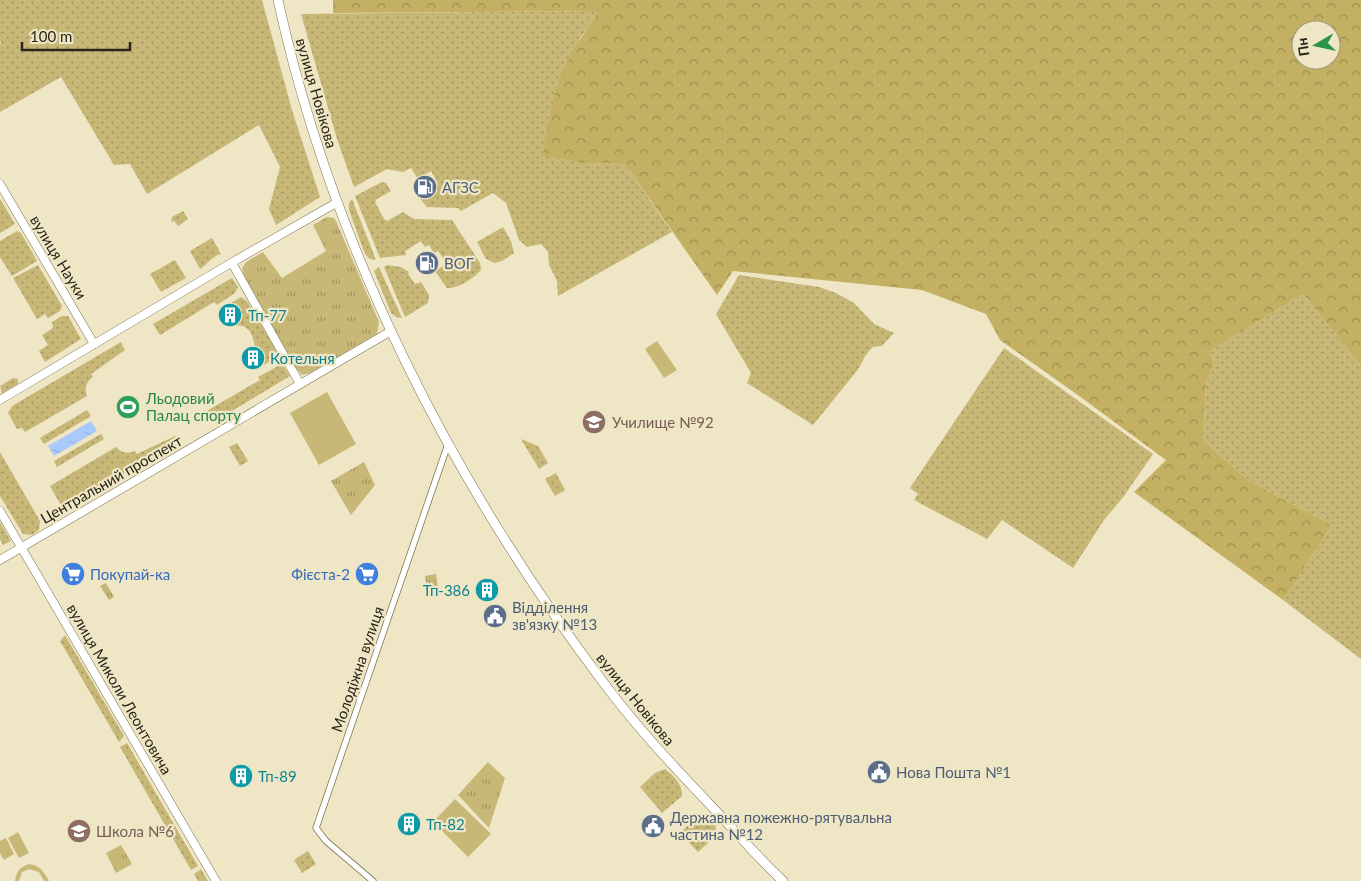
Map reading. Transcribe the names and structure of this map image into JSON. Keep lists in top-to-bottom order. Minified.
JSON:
{"streets":{"main road":["вулиця Новікова"],"street":["вулиця Науки","Центральний проспект","Молодіжна вулиця","вулиця Миколи Леонтовича"]},"crossings":[["вулиця Новікова","Центральний проспект"],["вулиця Новікова","Молодіжна вулиця"],["Центральний проспект","вулиця Миколи Леонтовича"]],"places":{"fuel station":["АГЗС","ВОГ"],"building":["Тп-77","Котельня","Тп-386","Тп-89","Тп-82"],"sports":["Льодовий Палац спорту"],"school or university":["Училище №92","Школа №6"],"supermarket":["Покупай-ка","Фiєста-2"],"public building":["Відділення зв'язку №13","Нова Пошта №1","Державна пожежно-рятувальна частина №12"]},"scale_bar":"100 m","north":"left"}
